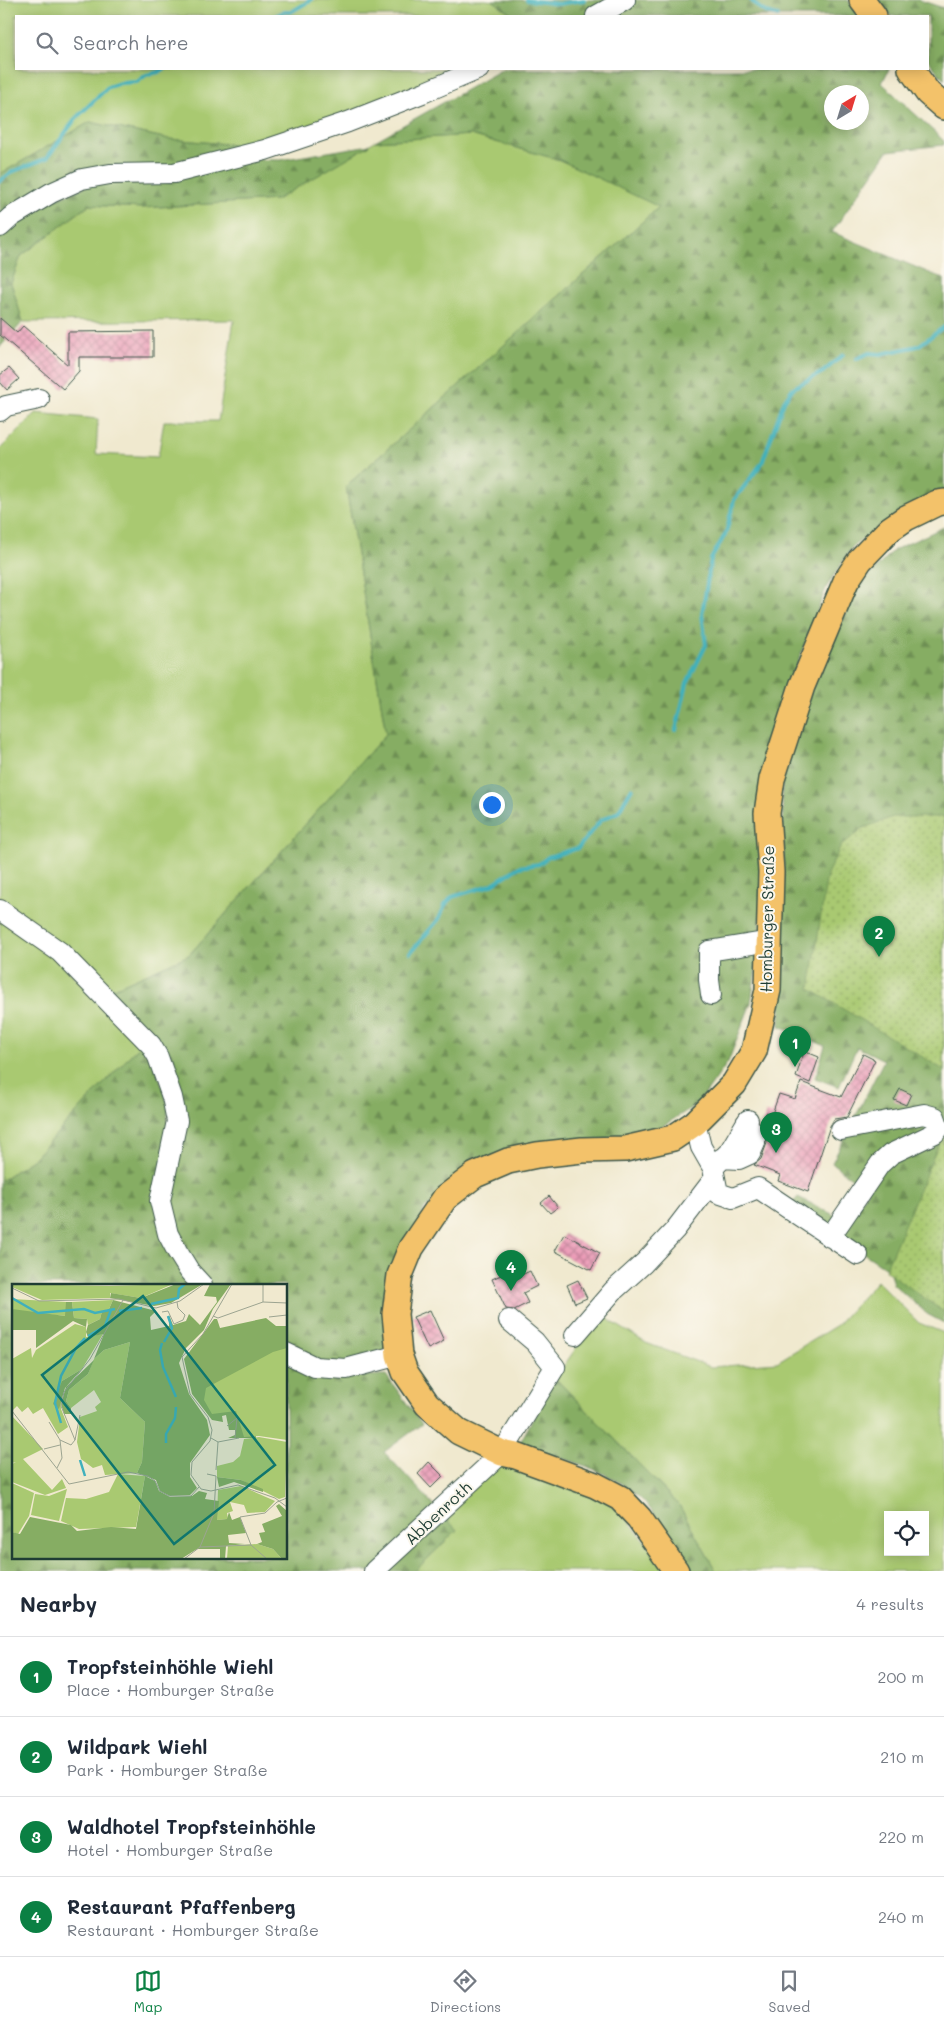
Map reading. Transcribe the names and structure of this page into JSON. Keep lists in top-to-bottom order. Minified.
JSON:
{"streets":{"main road":["Homburger Straße"],"street":["Abbenroth"]},"crossings":[["Homburger Straße","Abbenroth"]],"north":"top right","page":{"search":"Search here","pins":["2","1","3","4"],"heading":["Nearby","4 results"],"list":[{"mark":"1","name":"Tropfsteinhöhle Wiehl","note":"Place · Homburger Straße","value":"200 m"},{"mark":"2","name":"Wildpark Wiehl","note":"Park · Homburger Straße","value":"210 m"},{"mark":"3","name":"Waldhotel Tropfsteinhöhle","note":"Hotel · Homburger Straße","value":"220 m"},{"mark":"4","name":"Restaurant Pfaffenberg","note":"Restaurant · Homburger Straße","value":"240 m"}],"nav":["Map","Directions","Saved"]}}
